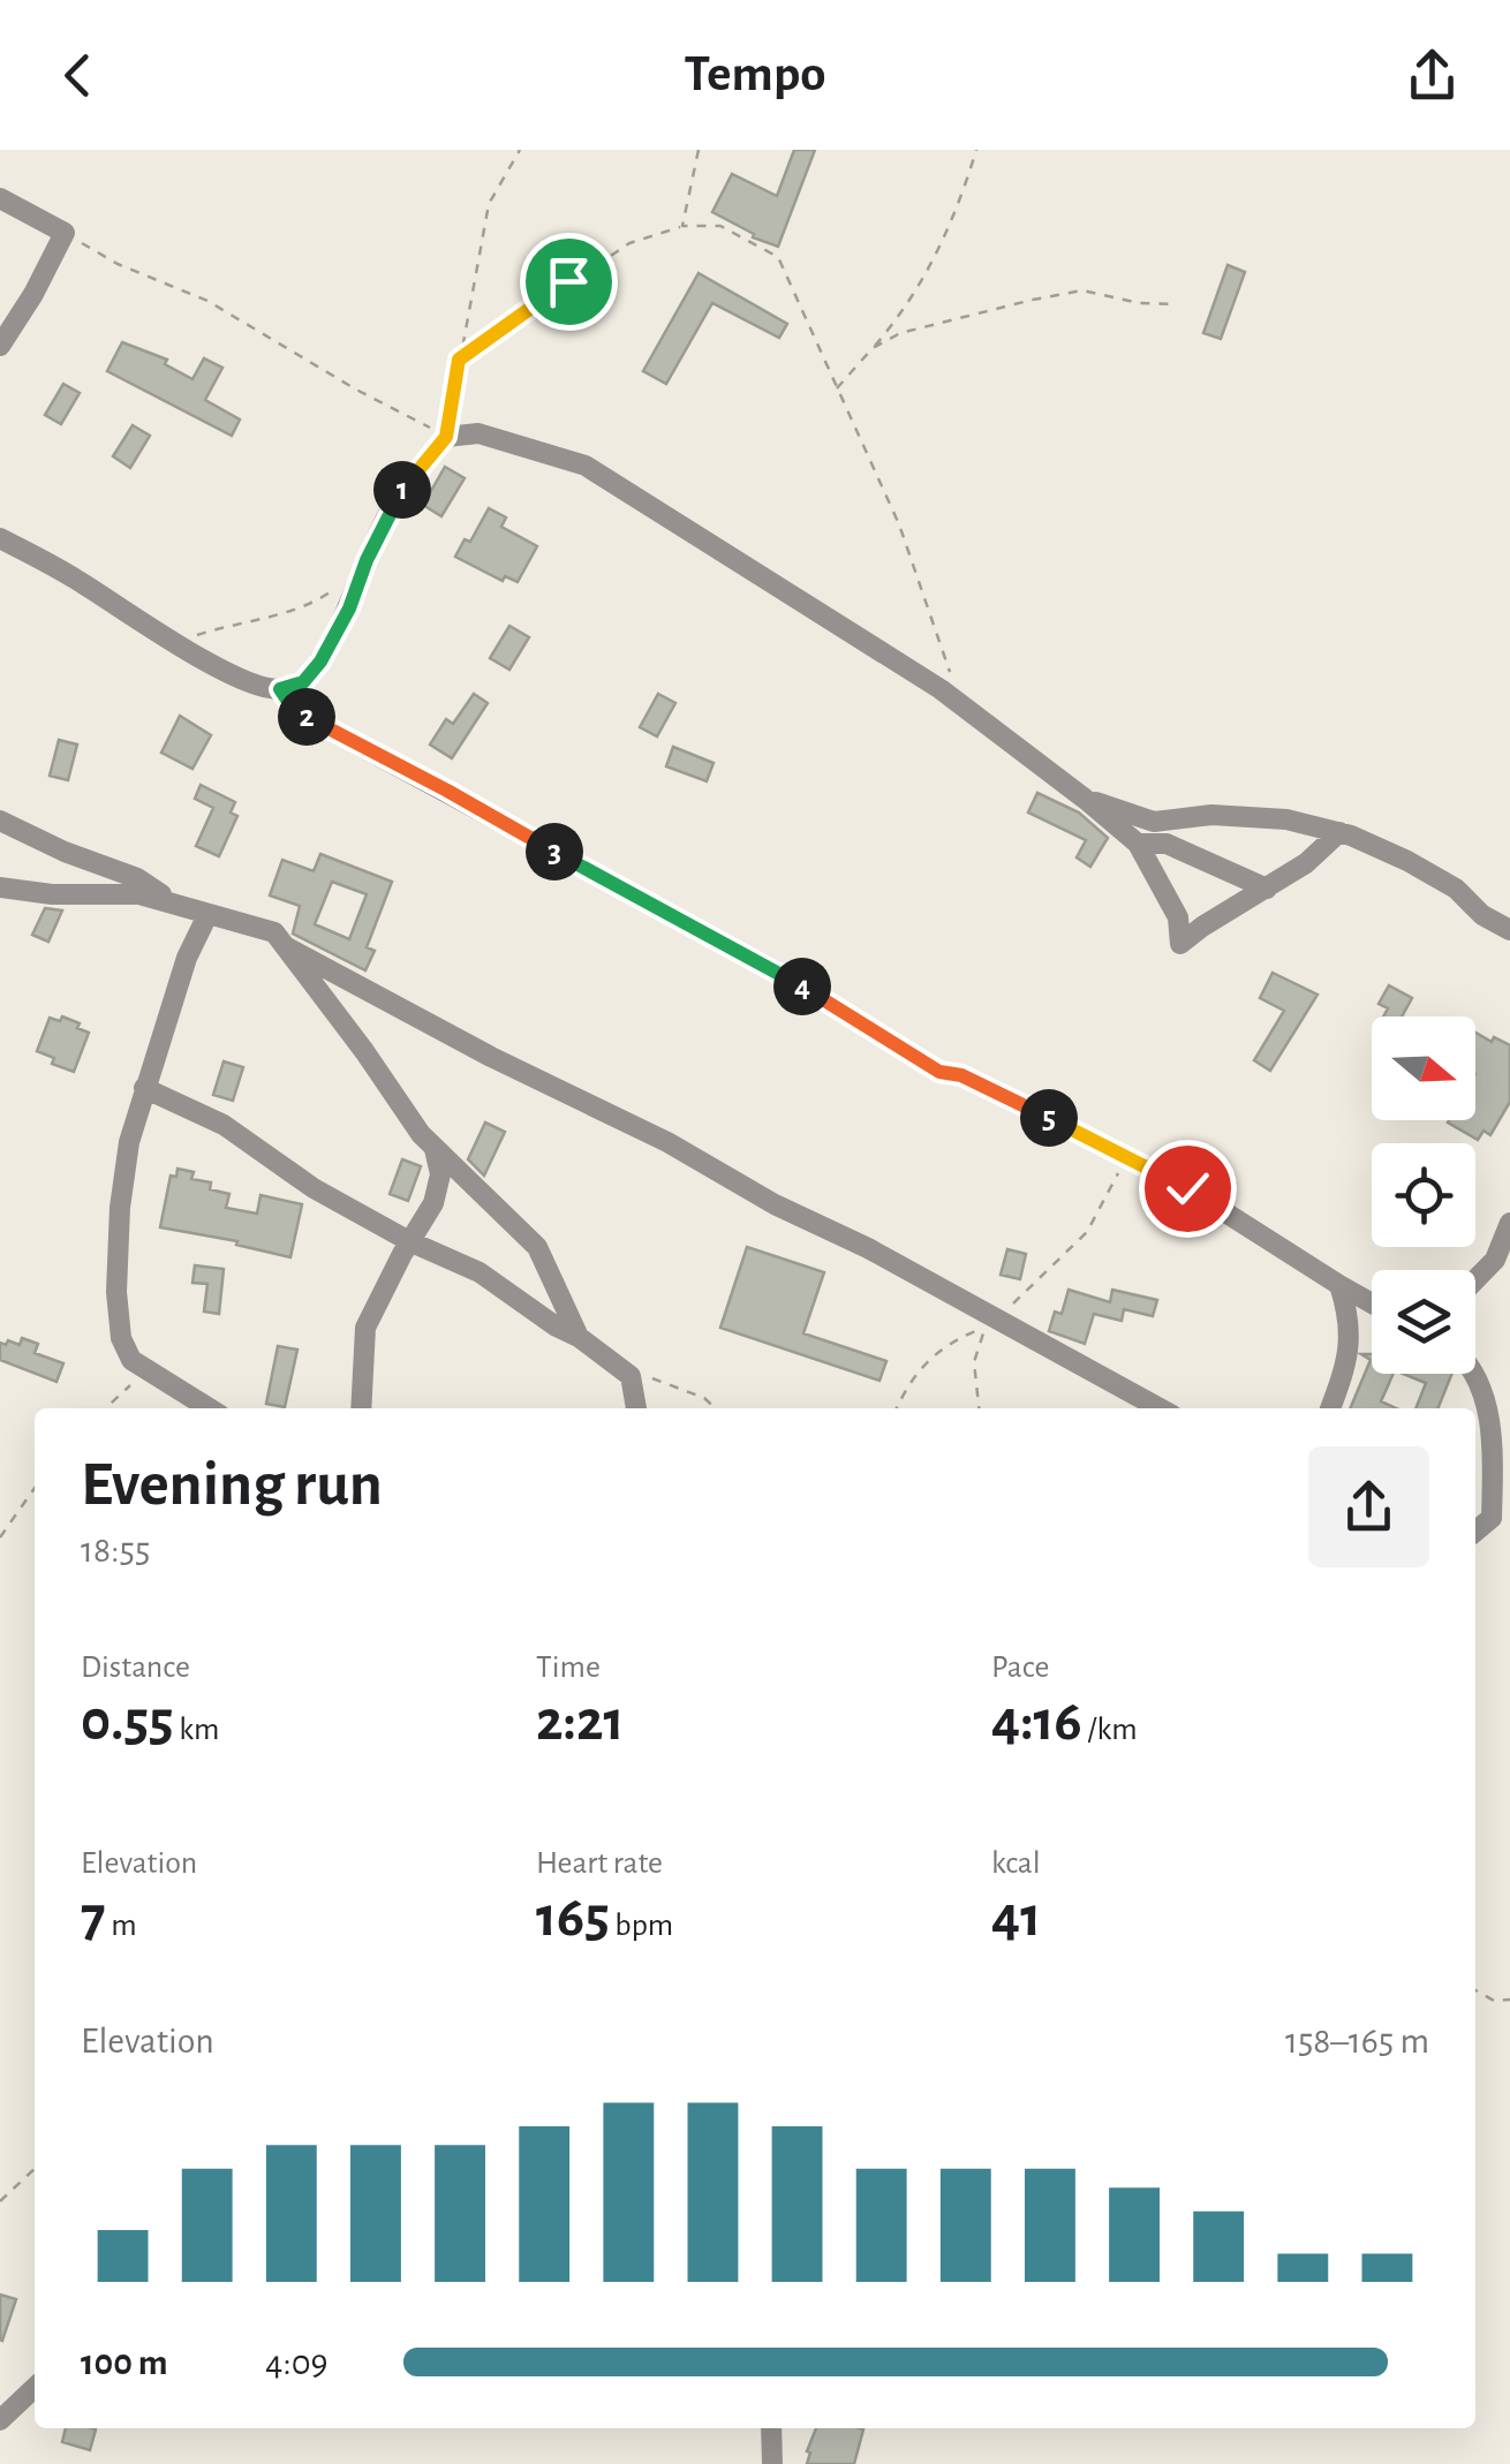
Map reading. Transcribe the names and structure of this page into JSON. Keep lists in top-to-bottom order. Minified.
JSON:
{"north":"right","page":{"header":"Tempo","pins":["1","2","3","4","5"],"heading":["Evening run","18:55"],"stats":[["Distance","0.55 km"],["Time","2:21"],["Pace","4:16 /km"],["Elevation","7 m"],["Heart rate","165 bpm"],["kcal","41"]],"chart":["Elevation","158–165 m"],"list":[{"name":"100 m","note":"4:09"}]}}
